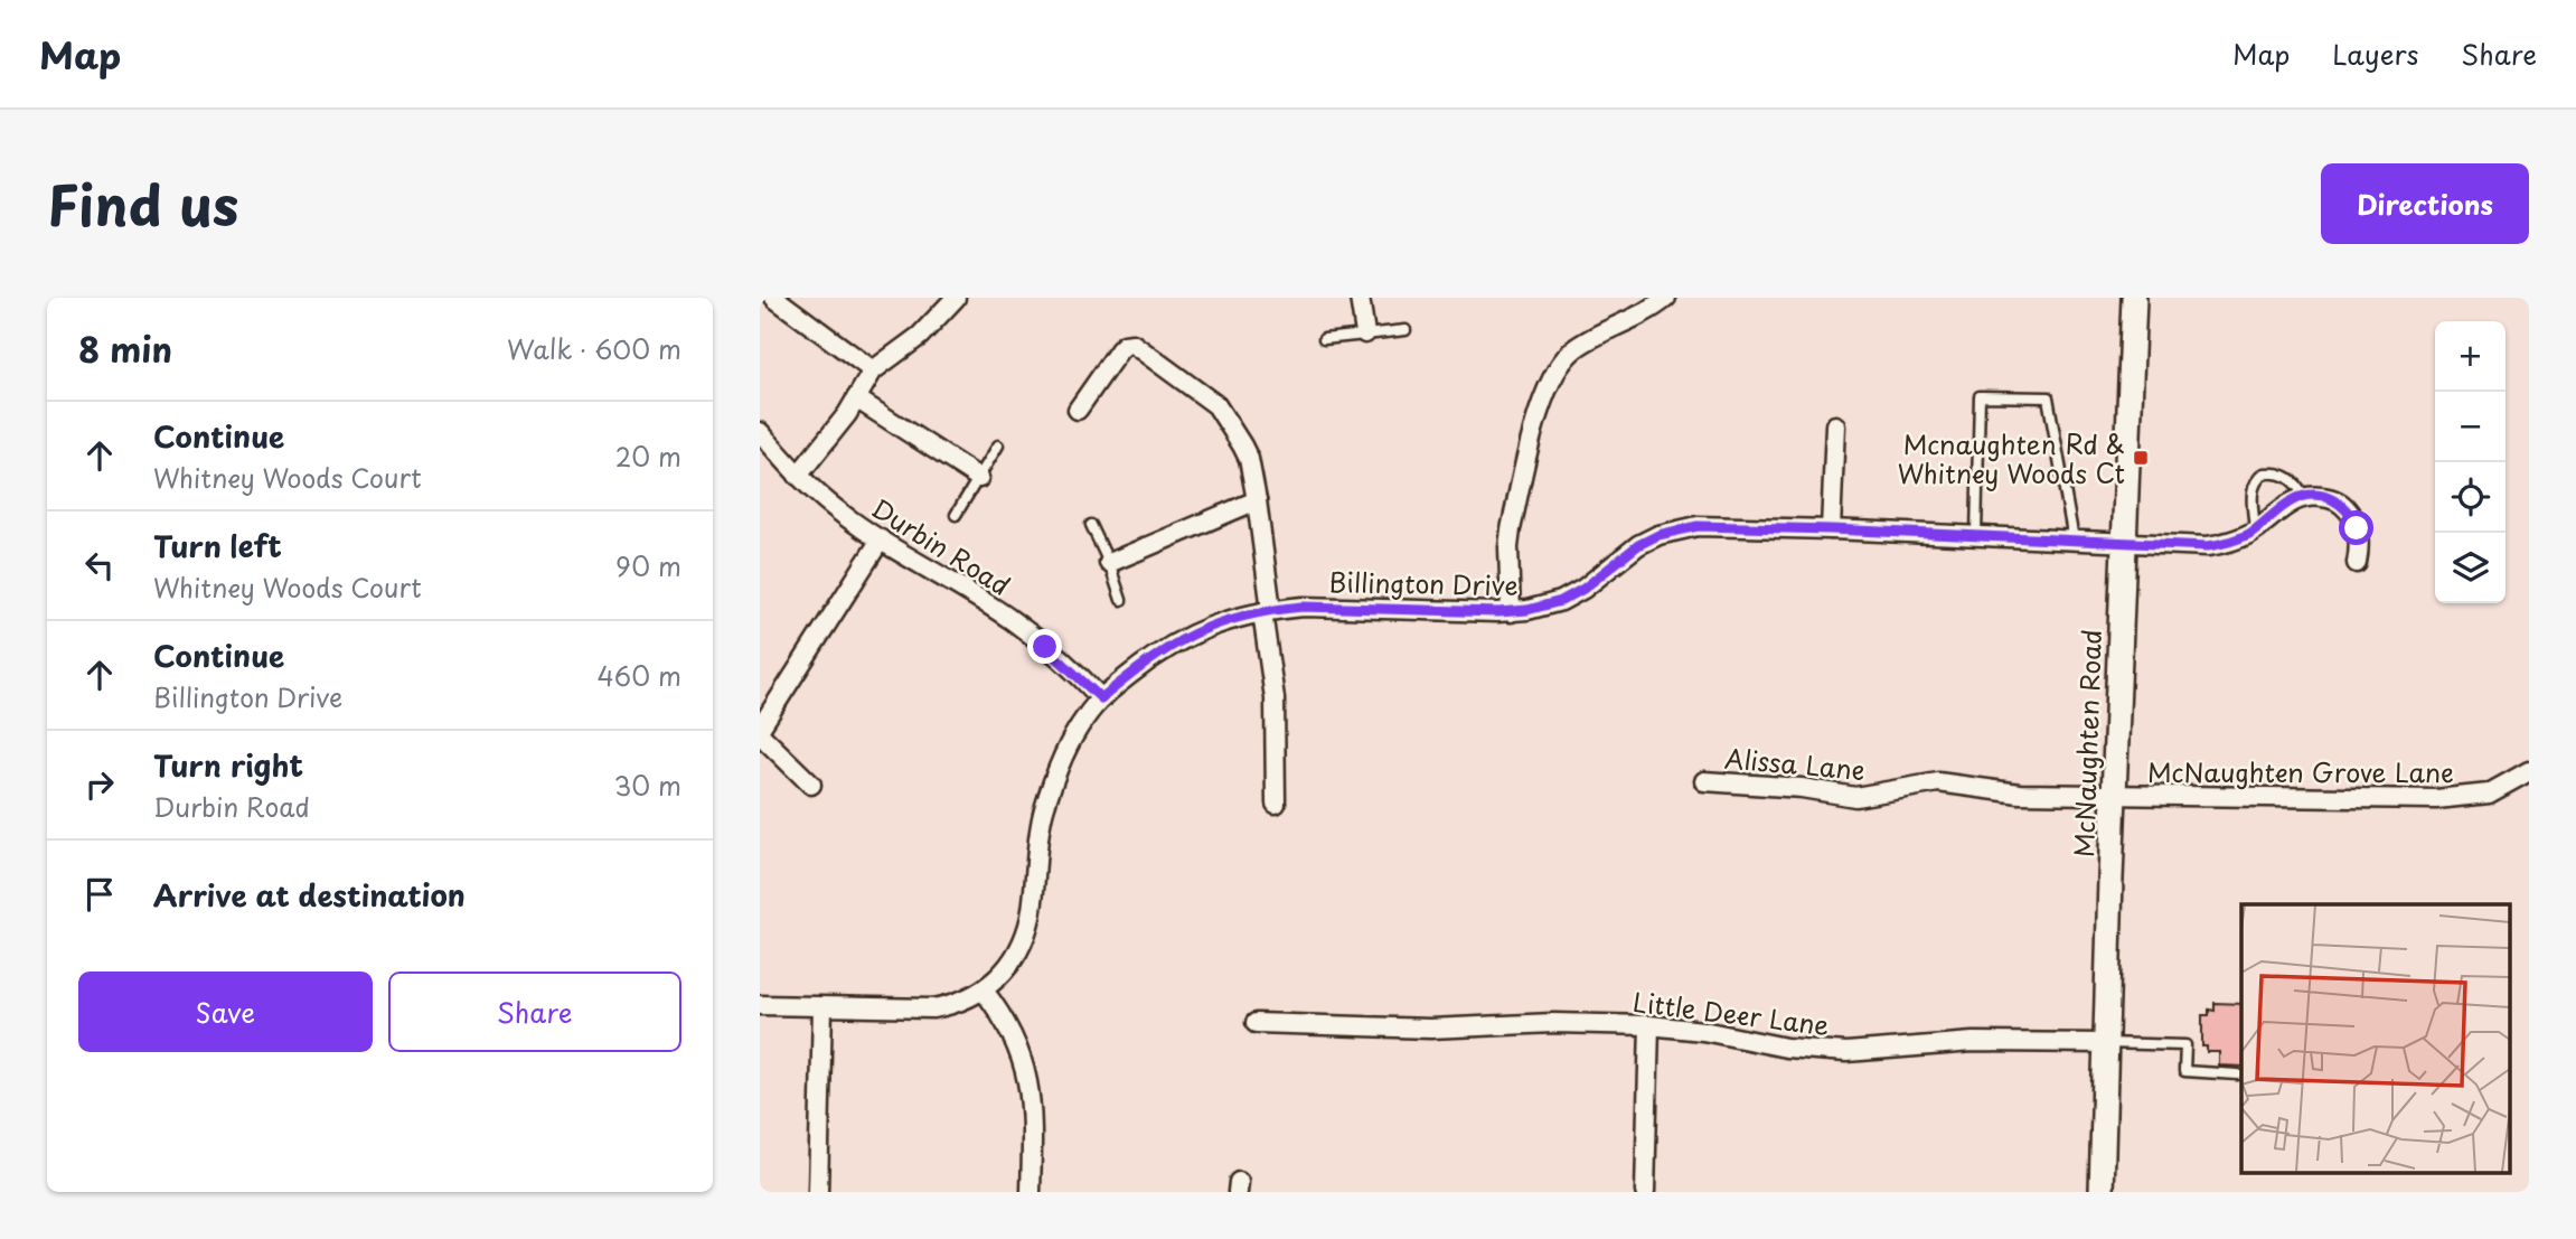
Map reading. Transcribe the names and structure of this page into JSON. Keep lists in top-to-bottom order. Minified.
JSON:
{"streets":{"street":["Durbin Road","Billington Drive","McNaughten Road","Alissa Lane","McNaughten Grove Lane","Little Deer Lane"]},"crossings":[["Durbin Road","Billington Drive"],["Billington Drive","McNaughten Road"],["McNaughten Road","Alissa Lane"],["McNaughten Road","McNaughten Grove Lane"],["McNaughten Road","Little Deer Lane"],["Alissa Lane","McNaughten Grove Lane"]],"places":{"transit":["Mcnaughten Rd & Whitney Woods Ct"]},"page":{"header":"Map","nav":["Map","Layers","Share"],"title":"Find us","buttons":["Directions",["Save","Share"]],"heading":["8 min","Walk · 600 m"],"map_buttons":["+","−"],"list":[["Continue","Whitney Woods Court","20 m"],["Turn left","Whitney Woods Court","90 m"],["Continue","Billington Drive","460 m"],["Turn right","Durbin Road","30 m"],"Arrive at destination"]}}
